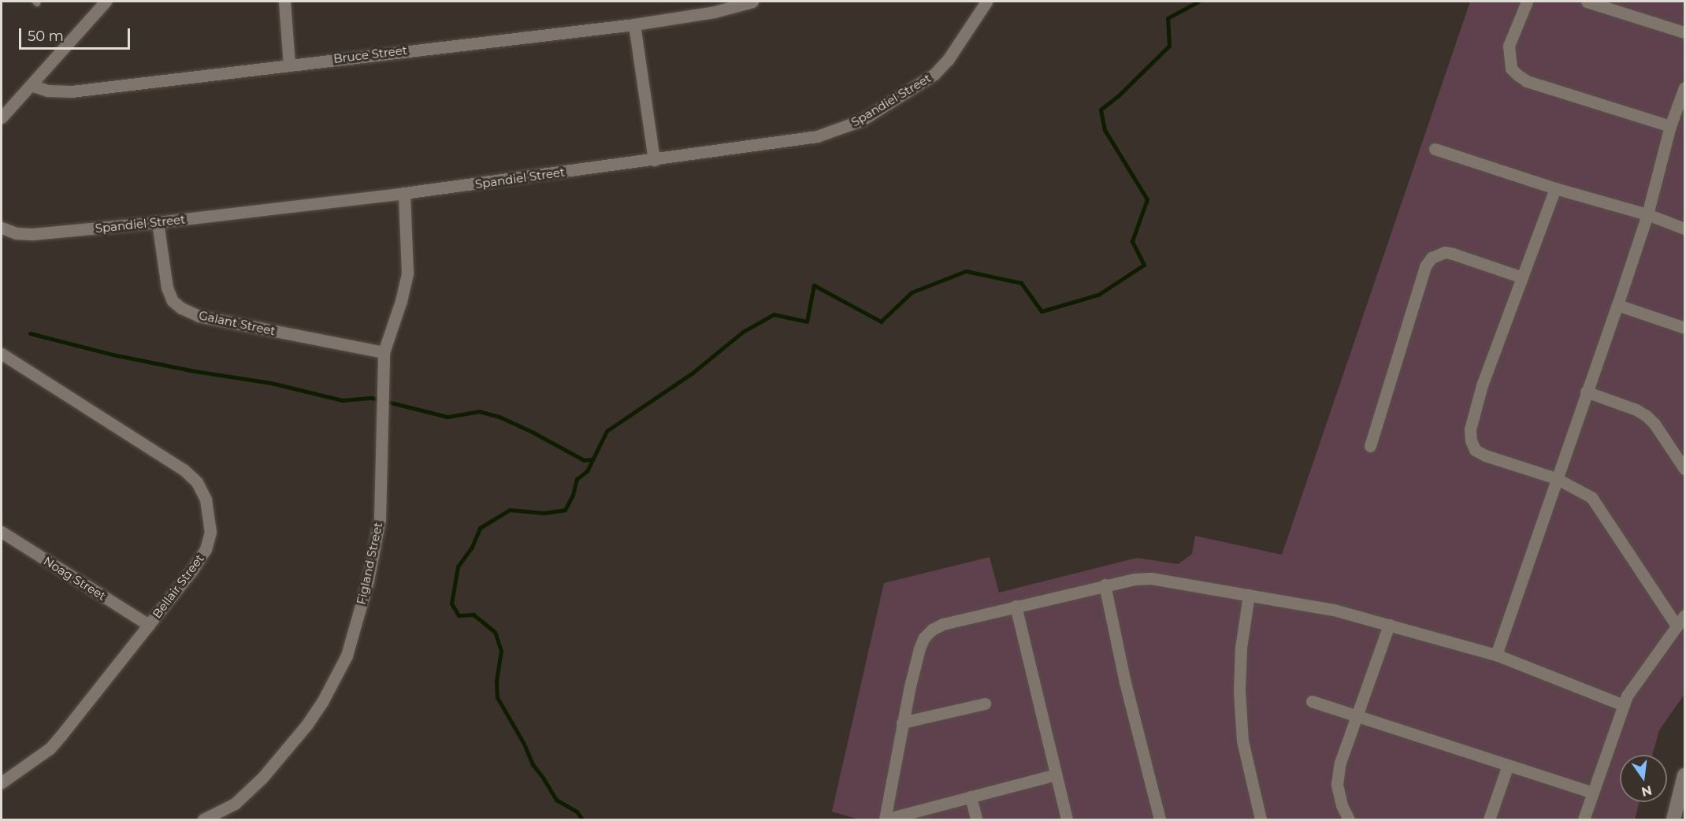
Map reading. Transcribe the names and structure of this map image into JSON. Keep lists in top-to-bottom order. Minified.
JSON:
{"streets":{"street":["Bruce Street","Spandiel Street","Galant Street","Figland Street","Noag Street","Bellair Street"]},"crossings":[["Spandiel Street","Galant Street"],["Spandiel Street","Figland Street"],["Galant Street","Figland Street"],["Noag Street","Bellair Street"]],"scale_bar":"50 m","north":"bottom"}
